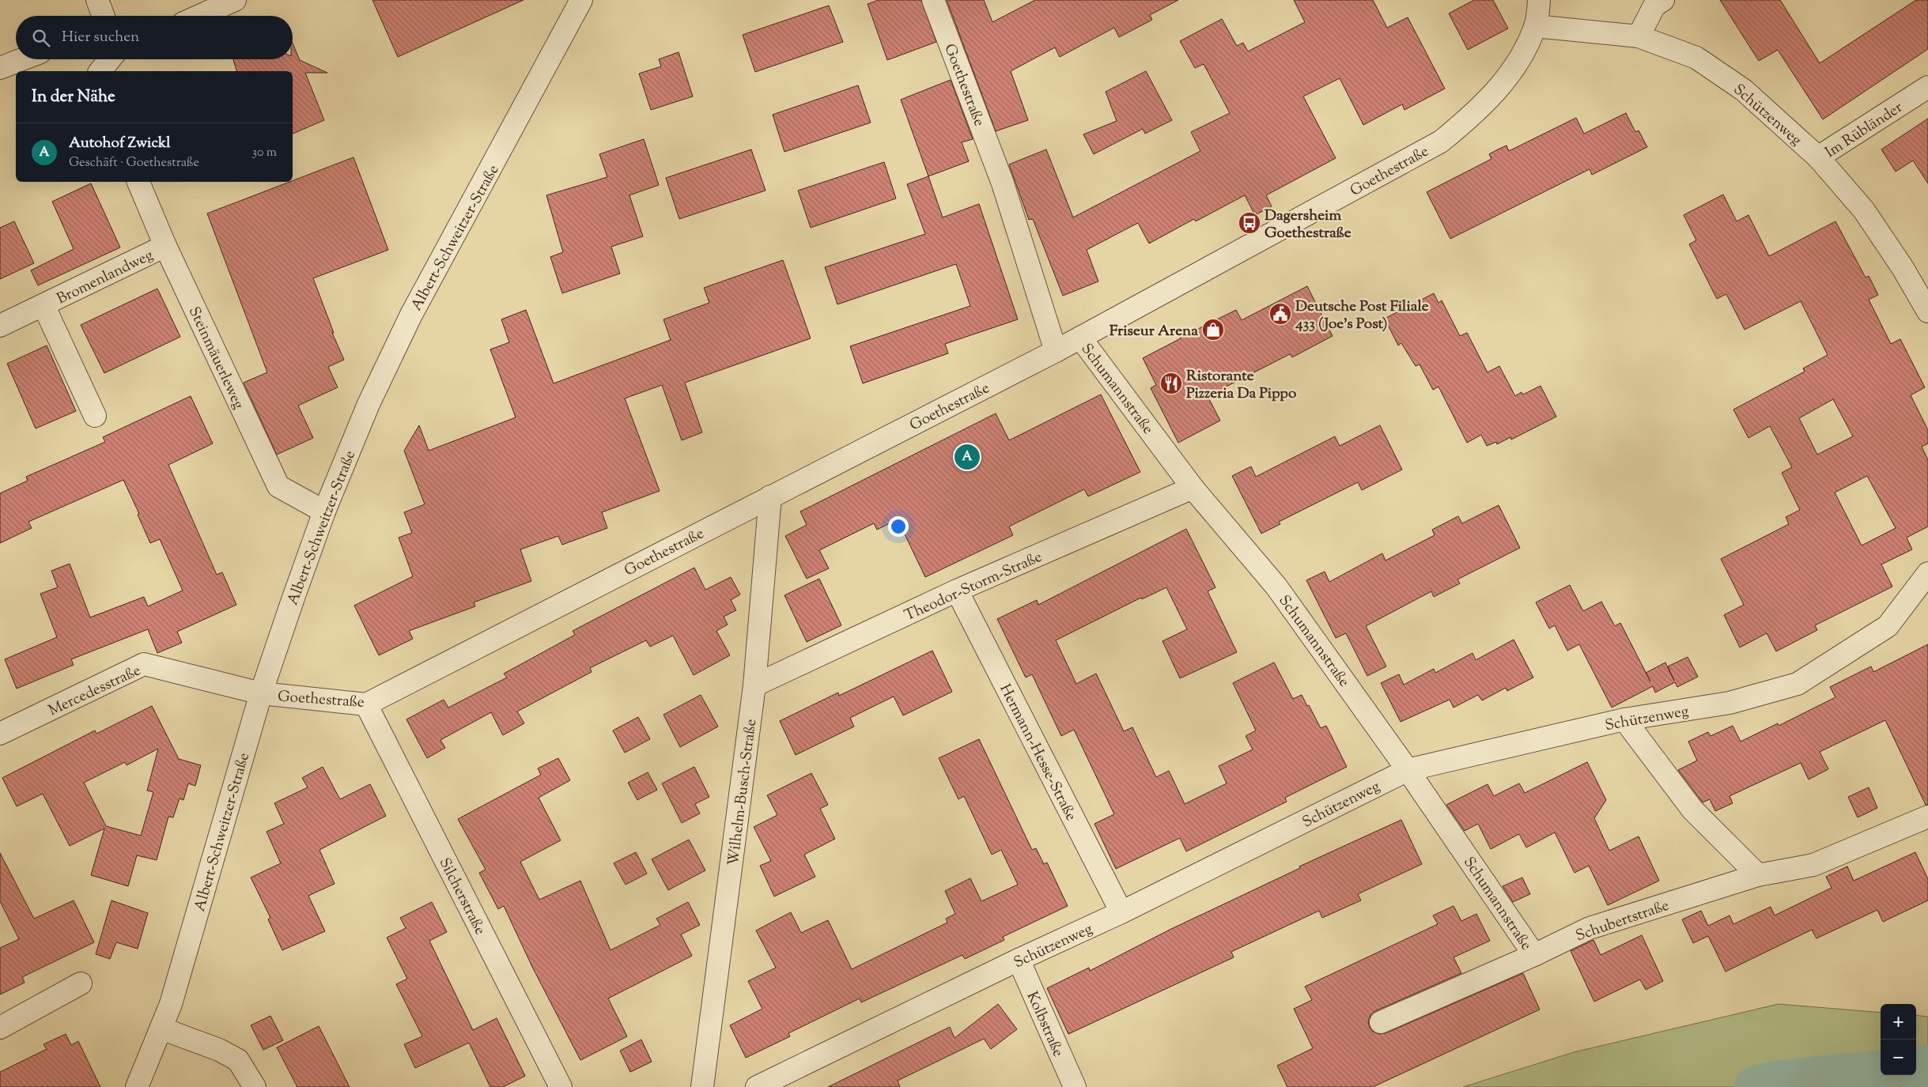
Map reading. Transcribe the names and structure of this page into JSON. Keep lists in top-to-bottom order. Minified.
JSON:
{"streets":{"street":["Goethestraße","Schützenweg","Im Rübländer","Albert-Schweitzer-Straße","Bromenlandweg","Steinmäuerleweg","Schumannstraße","Theodor-Storm-Straße","Mercedesstraße","Hermann-Hesse-Straße","Wilhelm-Busch-Straße","Silcherstraße","Schubertstraße","Kolbstraße"]},"crossings":[["Goethestraße","Schützenweg"],["Goethestraße","Albert-Schweitzer-Straße"],["Goethestraße","Schumannstraße"],["Goethestraße","Mercedesstraße"],["Goethestraße","Wilhelm-Busch-Straße"],["Goethestraße","Silcherstraße"],["Schützenweg","Im Rübländer"],["Schützenweg","Schumannstraße"],["Schützenweg","Hermann-Hesse-Straße"],["Schützenweg","Kolbstraße"],["Albert-Schweitzer-Straße","Steinmäuerleweg"],["Albert-Schweitzer-Straße","Mercedesstraße"],["Bromenlandweg","Steinmäuerleweg"],["Schumannstraße","Theodor-Storm-Straße"],["Schumannstraße","Schubertstraße"],["Theodor-Storm-Straße","Hermann-Hesse-Straße"],["Theodor-Storm-Straße","Wilhelm-Busch-Straße"]],"places":{"bus stop":["Dagersheim Goethestraße"],"public building":["Deutsche Post Filiale 433 (Joe's Post)"],"shop":["Friseur Arena"],"restaurant":["Ristorante Pizzeria Da Pippo"]},"page":{"search":"Hier suchen","heading":"In der Nähe","list":[{"mark":"A","name":"Autohof Zwickl","note":"Geschäft · Goethestraße","value":"30 m"}],"pins":"A","map_buttons":["+","−"]}}
